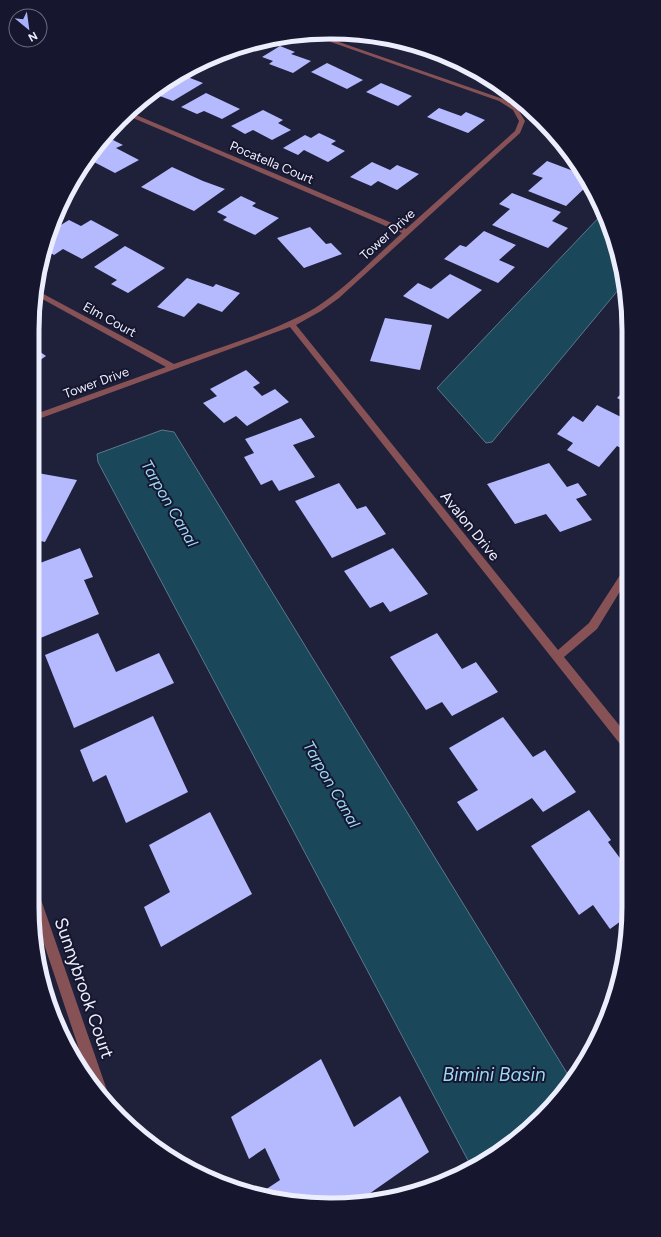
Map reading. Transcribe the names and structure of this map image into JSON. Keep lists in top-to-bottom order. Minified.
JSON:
{"streets":{"street":["Pocatella Court","Tower Drive","Elm Court","Avalon Drive","Sunnybrook Court"]},"crossings":[["Pocatella Court","Tower Drive"],["Tower Drive","Elm Court"],["Tower Drive","Avalon Drive"]],"water":["Tarpon Canal","Bimini Basin"],"north":"bottom right"}
